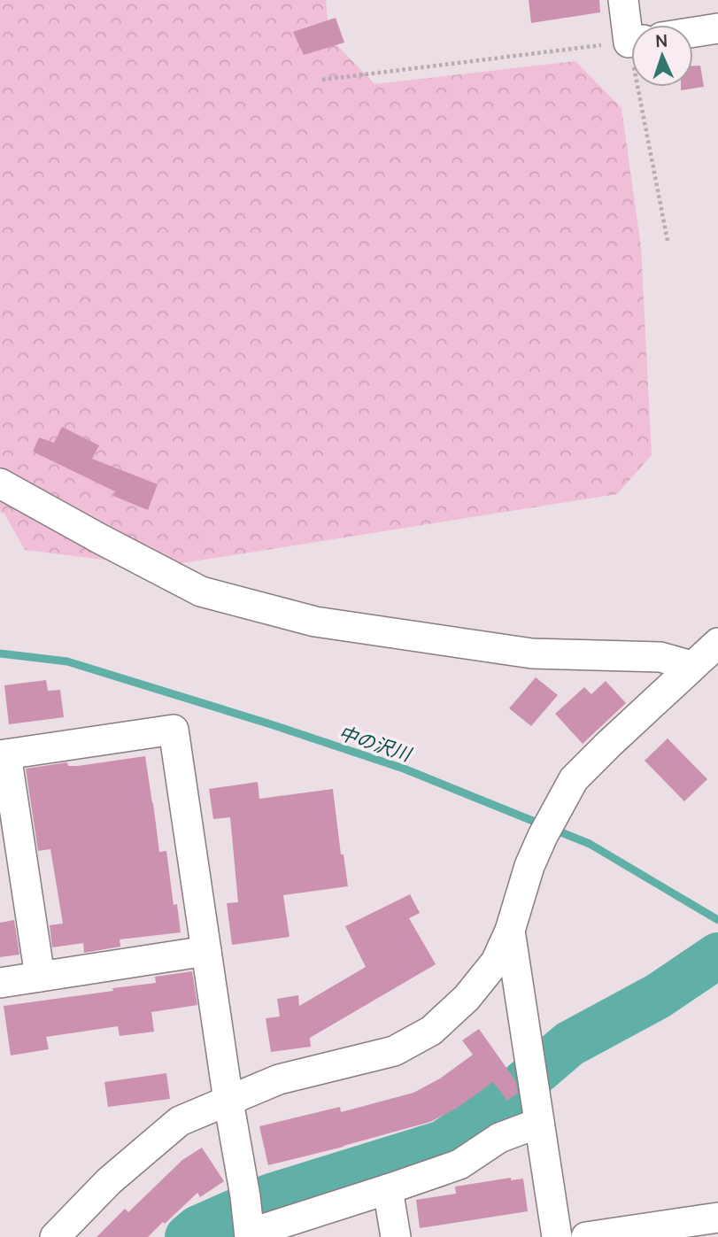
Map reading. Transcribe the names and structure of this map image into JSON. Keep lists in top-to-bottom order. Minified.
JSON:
{"water":["中の沢川"],"north":"top"}
